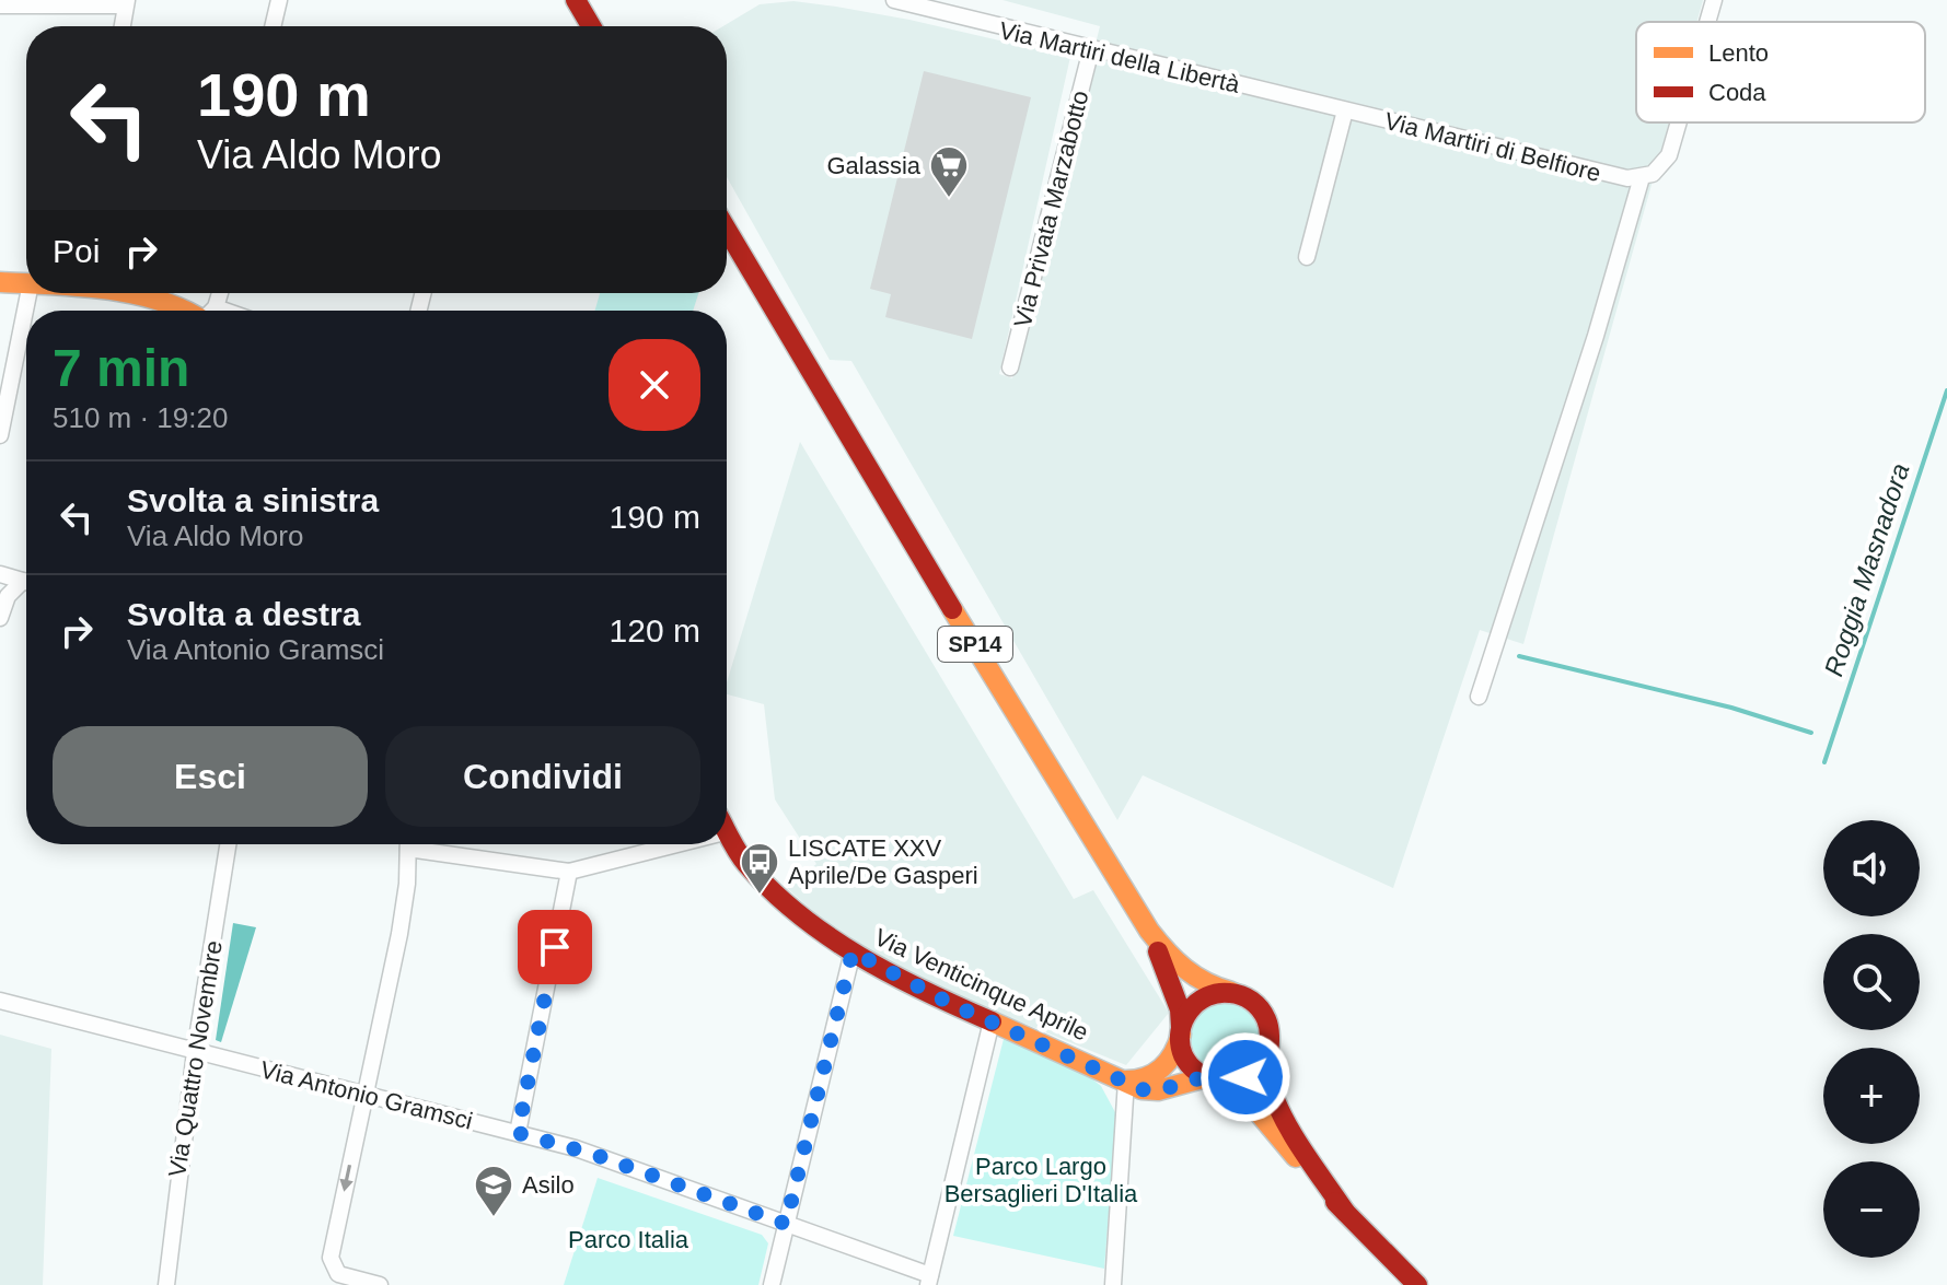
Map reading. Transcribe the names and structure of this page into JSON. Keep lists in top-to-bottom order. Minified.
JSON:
{"streets":{"main road":["SP14","Via Venticinque Aprile"],"street":["Via Martiri della Libertà","Via Martiri di Belfiore","Via Privata Marzabotto","Via Quattro Novembre","Via Antonio Gramsci"]},"crossings":[["Via Martiri della Libertà","Via Martiri di Belfiore"],["Via Martiri della Libertà","Via Privata Marzabotto"],["SP14","Via Venticinque Aprile"],["Via Quattro Novembre","Via Antonio Gramsci"]],"water":["Roggia Masnadora"],"parks":["Parco Largo Bersaglieri D'Italia","Parco Italia"],"places":{"supermarket":["Galassia"],"bus stop":["LISCATE XXV Aprile/De Gasperi"],"school or university":["Asilo"]},"legend":["Lento","Coda"],"page":{"turn":["190 m","Via Aldo Moro"],"then":"Poi","heading":["7 min","510 m · 19:20"],"list":[{"name":"Svolta a sinistra","note":"Via Aldo Moro","value":"190 m"},{"name":"Svolta a destra","note":"Via Antonio Gramsci","value":"120 m"}],"buttons":["Esci","Condividi"],"map_buttons":["+","−"]}}
